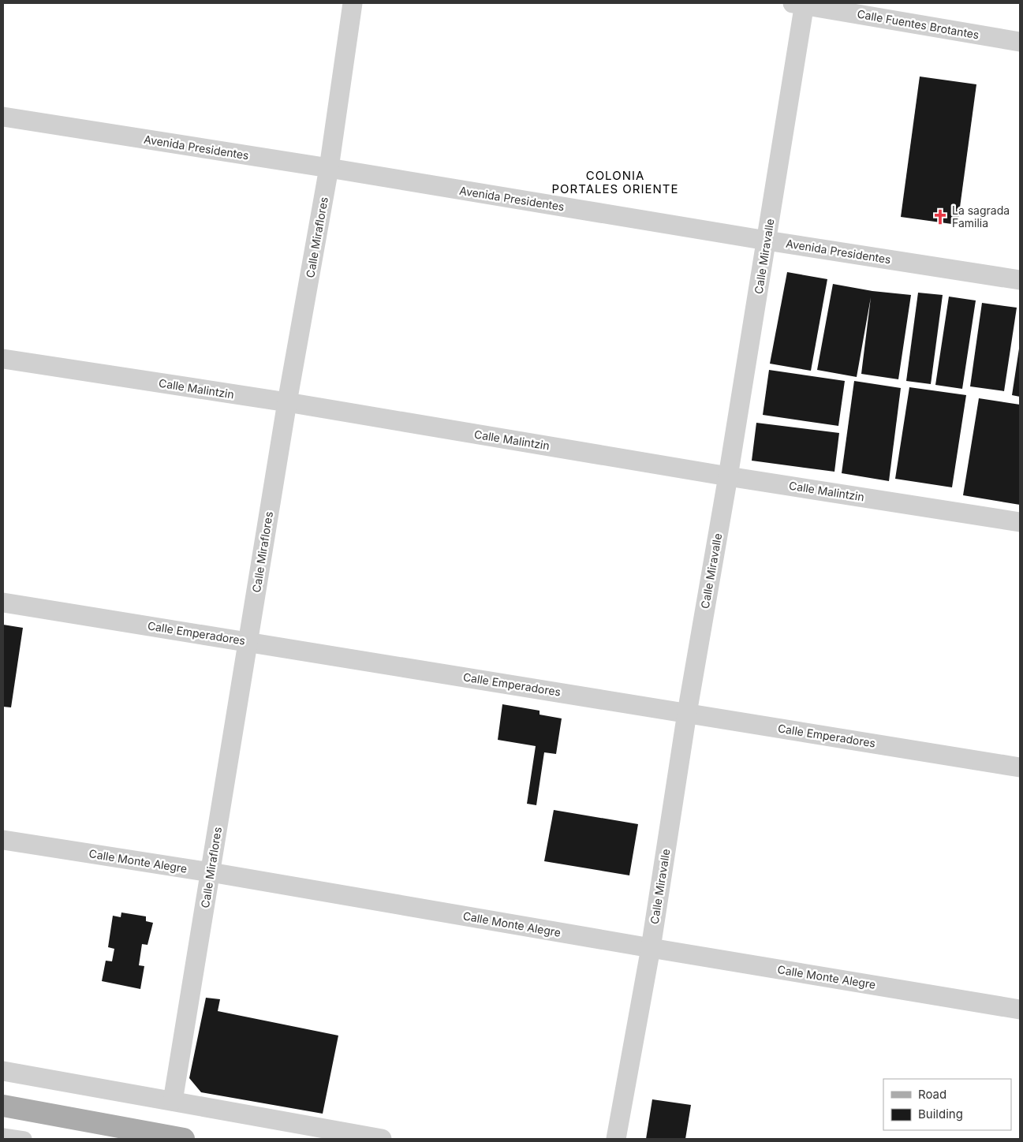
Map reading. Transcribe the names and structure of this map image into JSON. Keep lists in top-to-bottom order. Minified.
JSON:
{"streets":{"street":["Calle Fuentes Brotantes","Avenida Presidentes","Calle Miraflores","Calle Miravalle","Calle Malintzin","Calle Emperadores","Calle Monte Alegre"]},"crossings":[["Calle Fuentes Brotantes","Calle Miravalle"],["Avenida Presidentes","Calle Miraflores"],["Avenida Presidentes","Calle Miravalle"],["Calle Miraflores","Calle Malintzin"],["Calle Miraflores","Calle Emperadores"],["Calle Miraflores","Calle Monte Alegre"],["Calle Miravalle","Calle Malintzin"],["Calle Miravalle","Calle Emperadores"],["Calle Miravalle","Calle Monte Alegre"]],"districts":["COLONIA PORTALES ORIENTE"],"places":{"church":["La sagrada Familia"]},"legend":["Road","Building"]}
